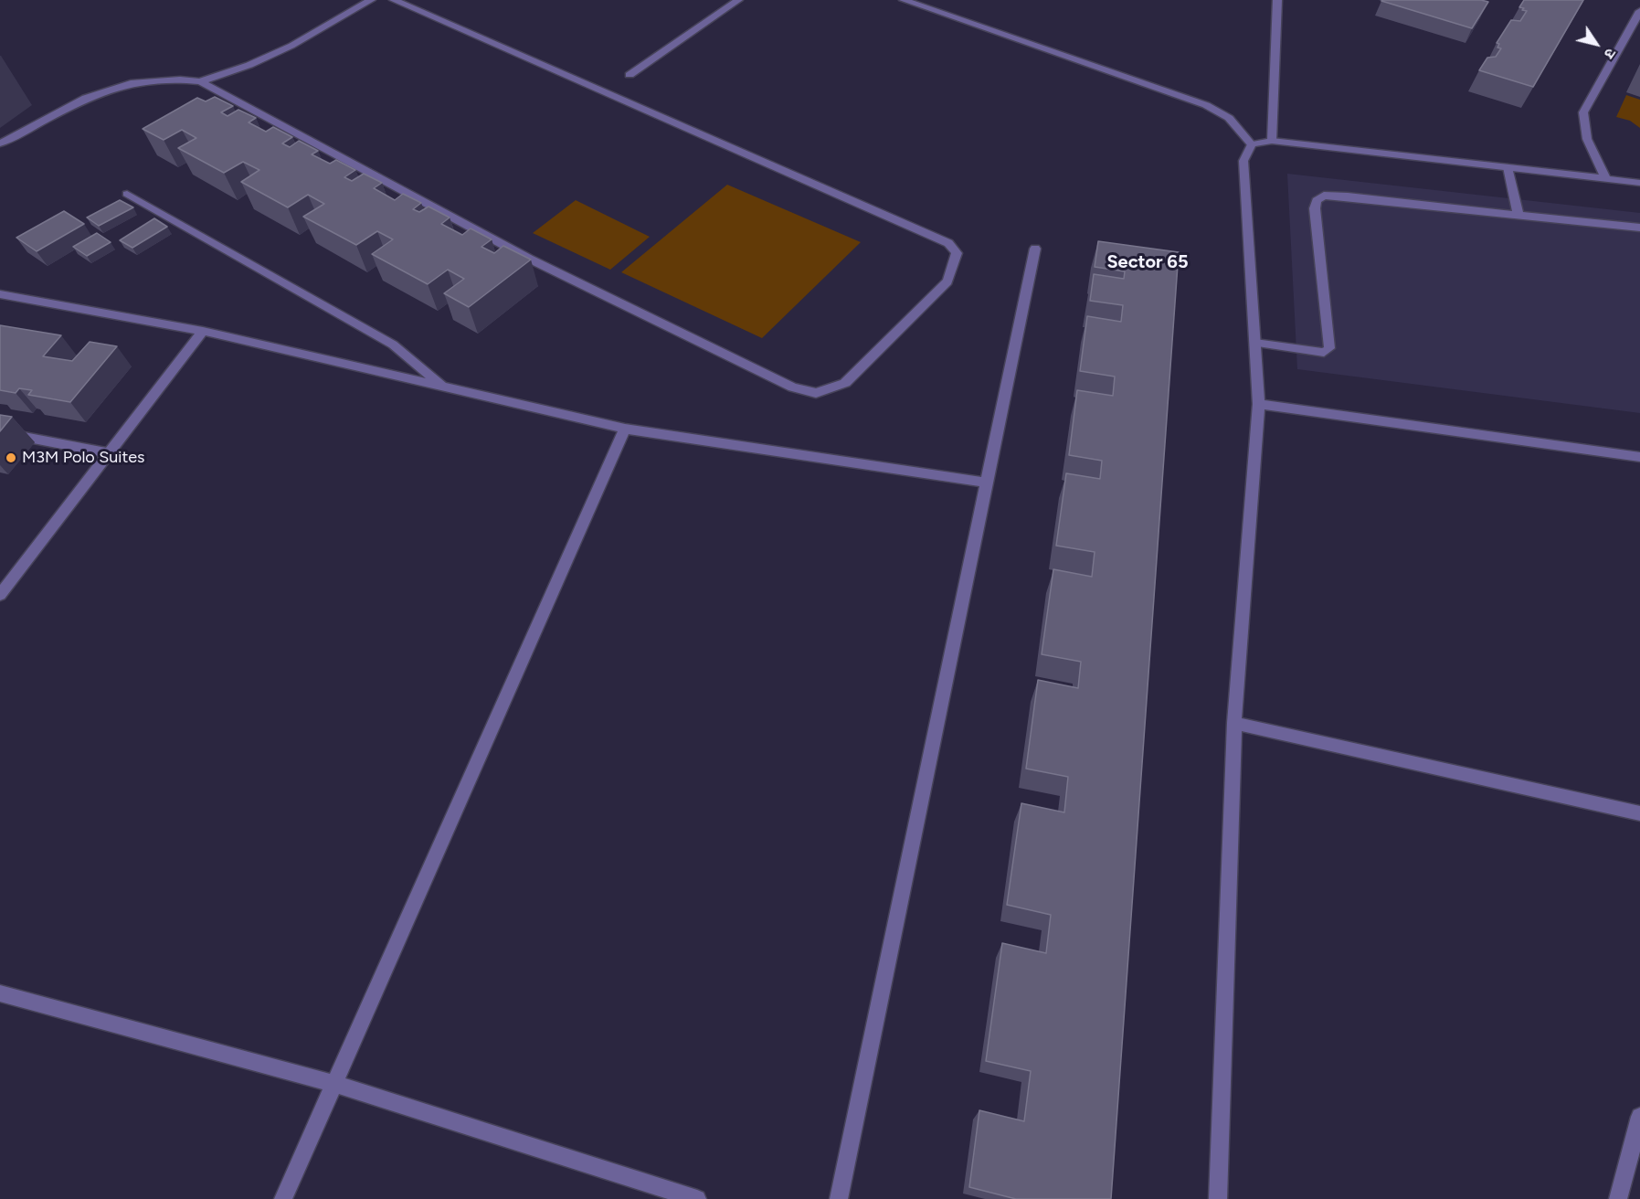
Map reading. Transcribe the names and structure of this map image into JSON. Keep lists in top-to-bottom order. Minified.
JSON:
{"districts":["Sector 65"],"places":["M3M Polo Suites"],"north":"bottom right"}
